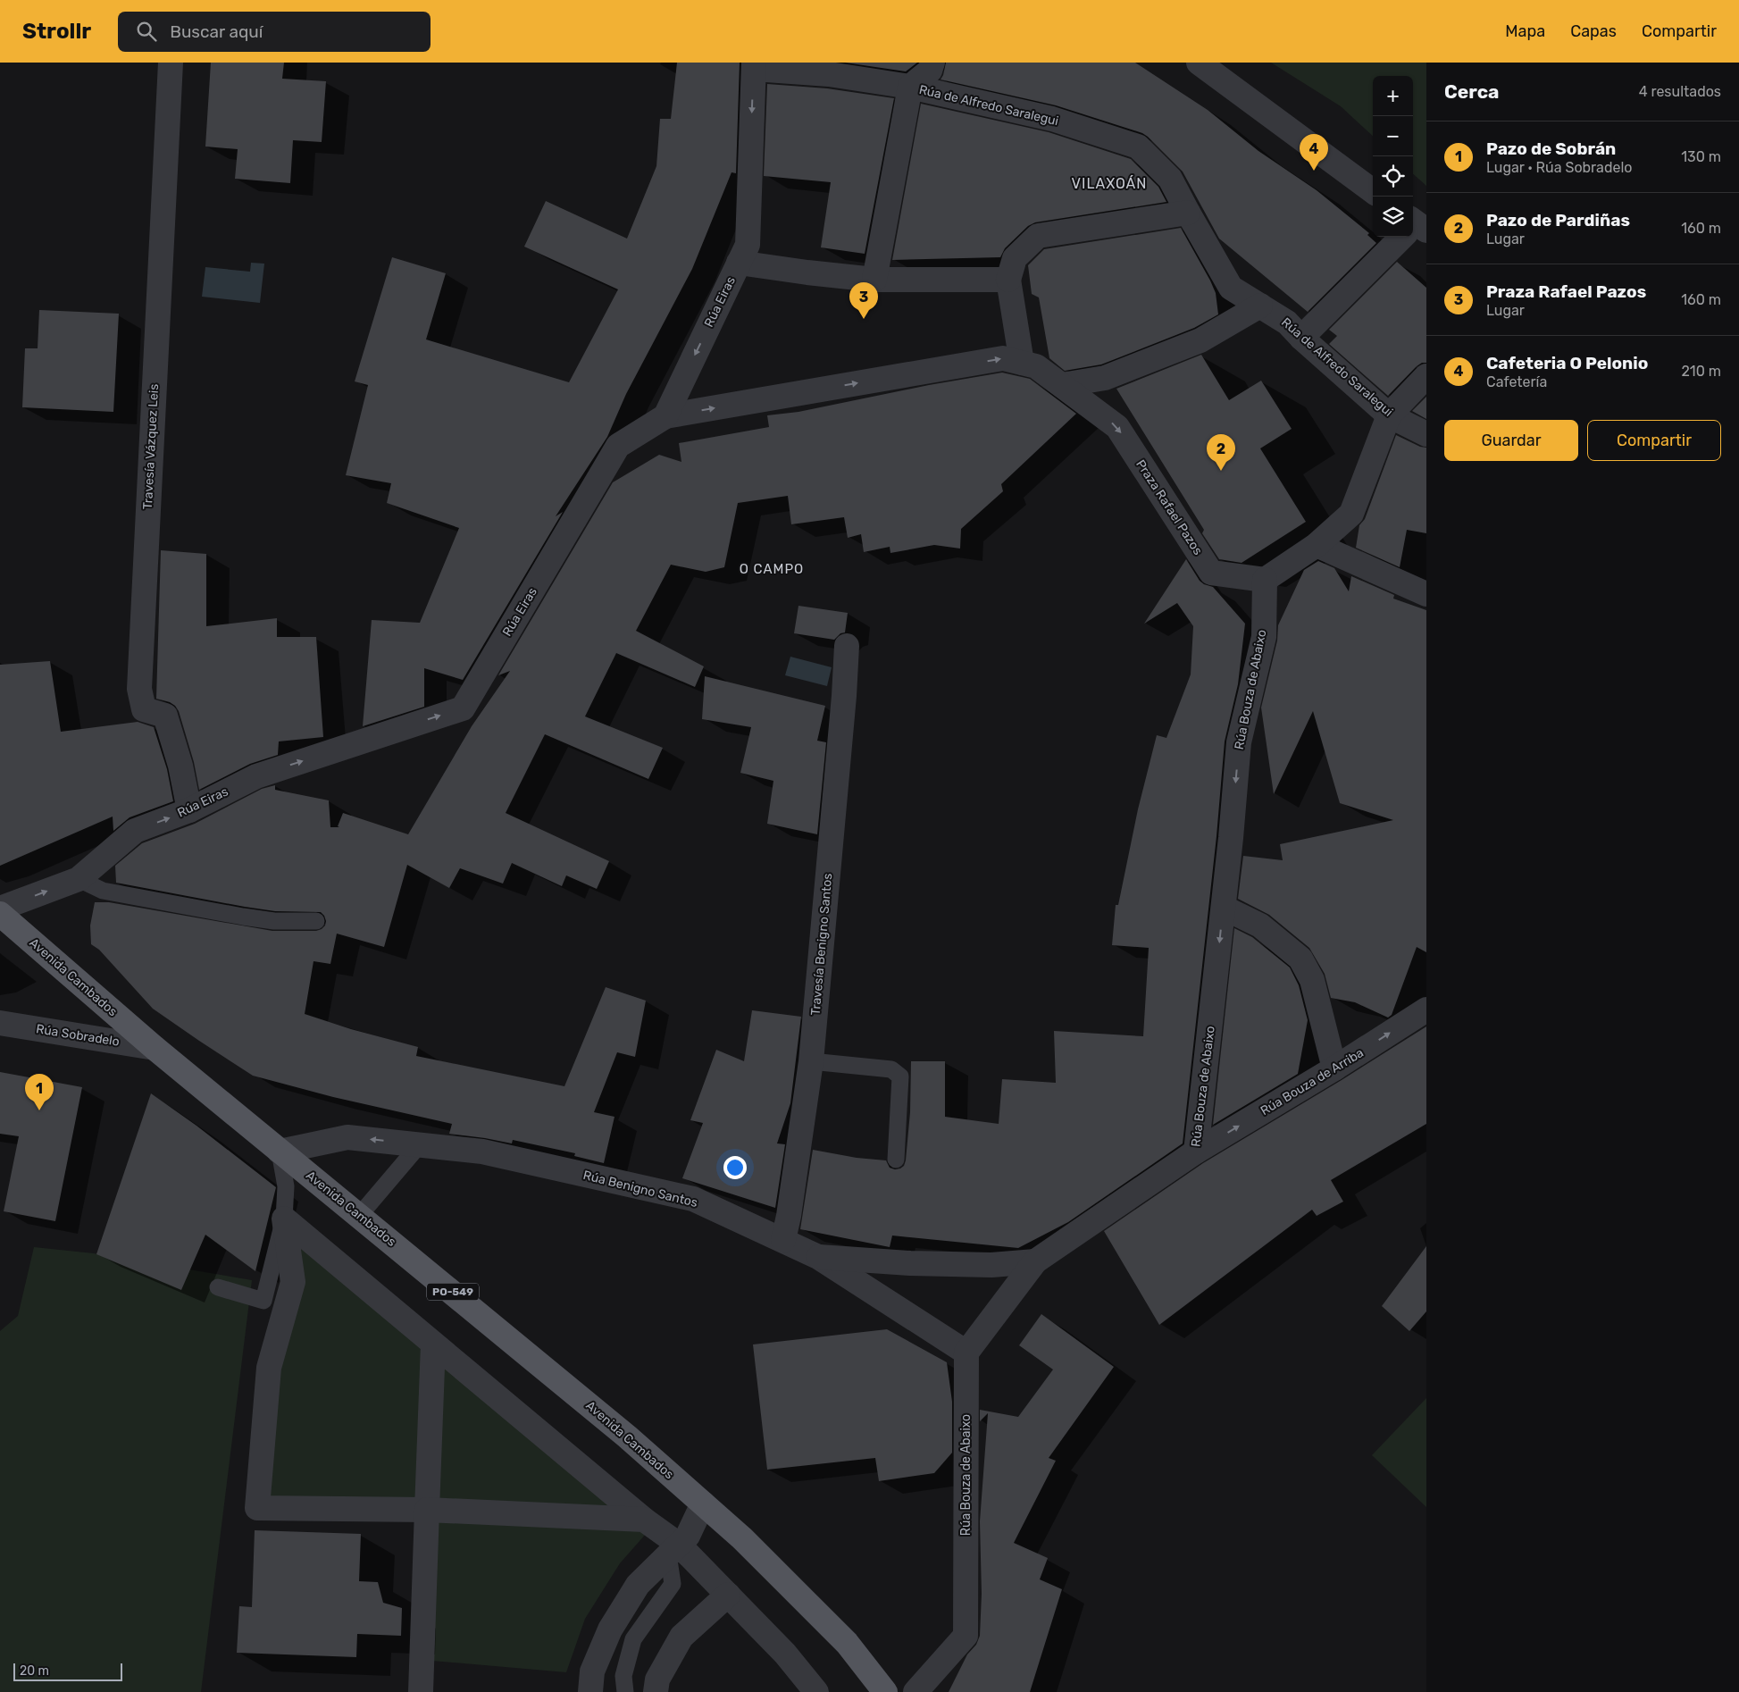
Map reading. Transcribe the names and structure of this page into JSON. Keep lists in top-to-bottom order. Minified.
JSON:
{"streets":{"main road":["Avenida Cambados","PO-549"],"street":["Rúa de Alfredo Saralegui","Rúa Eiras","Travesía Vázquez Leis","Praza Rafael Pazos","Rúa Bouza de Abaixo","Travesía Benigno Santos","Rúa Sobradelo","Rúa Bouza de Arriba","Rúa Benigno Santos"]},"crossings":[["Rúa de Alfredo Saralegui","Rúa Eiras"],["Rúa Eiras","Travesía Vázquez Leis"],["Rúa Eiras","Praza Rafael Pazos"],["Praza Rafael Pazos","Rúa Bouza de Abaixo"],["Rúa Bouza de Abaixo","Rúa Bouza de Arriba"],["Rúa Bouza de Abaixo","Rúa Benigno Santos"],["Travesía Benigno Santos","Rúa Benigno Santos"],["Avenida Cambados","Rúa Sobradelo"],["Avenida Cambados","Rúa Benigno Santos"]],"one_way":["Rúa Bouza de Abaixo","Rúa Bouza de Arriba"],"districts":["VILAXOÁN","O CAMPO"],"scale_bar":"20 m","page":{"header":"Strollr","search":"Buscar aquí","nav":["Mapa","Capas","Compartir"],"heading":["Cerca","4 resultados"],"map_buttons":["+","−"],"list":[{"mark":"1","name":"Pazo de Sobrán","note":"Lugar · Rúa Sobradelo","value":"130 m"},{"mark":"2","name":"Pazo de Pardiñas","note":"Lugar","value":"160 m"},{"mark":"3","name":"Praza Rafael Pazos","note":"Lugar","value":"160 m"},{"mark":"4","name":"Cafeteria O Pelonio","note":"Cafetería","value":"210 m"}],"pins":["4","3","2","1"],"buttons":["Guardar","Compartir"],"scale":"20 m"}}
